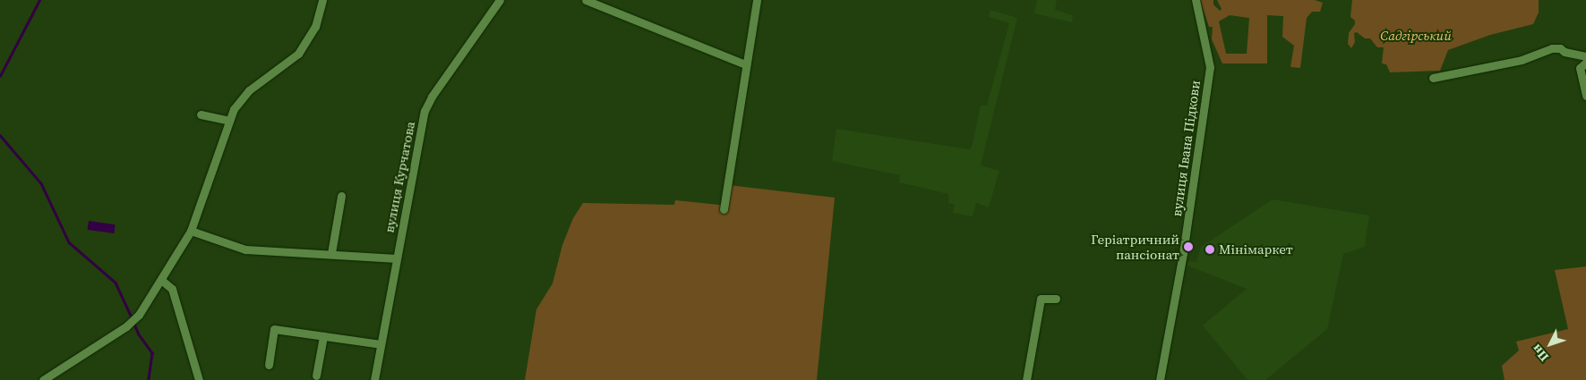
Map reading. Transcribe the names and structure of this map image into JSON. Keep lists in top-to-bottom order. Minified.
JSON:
{"streets":{"street":["вулиця Івана Підкови","вулиця Курчатова"]},"parks":["Садгірський"],"places":["Геріатричний пансіонат","Мінімаркет"],"north":"bottom left"}
